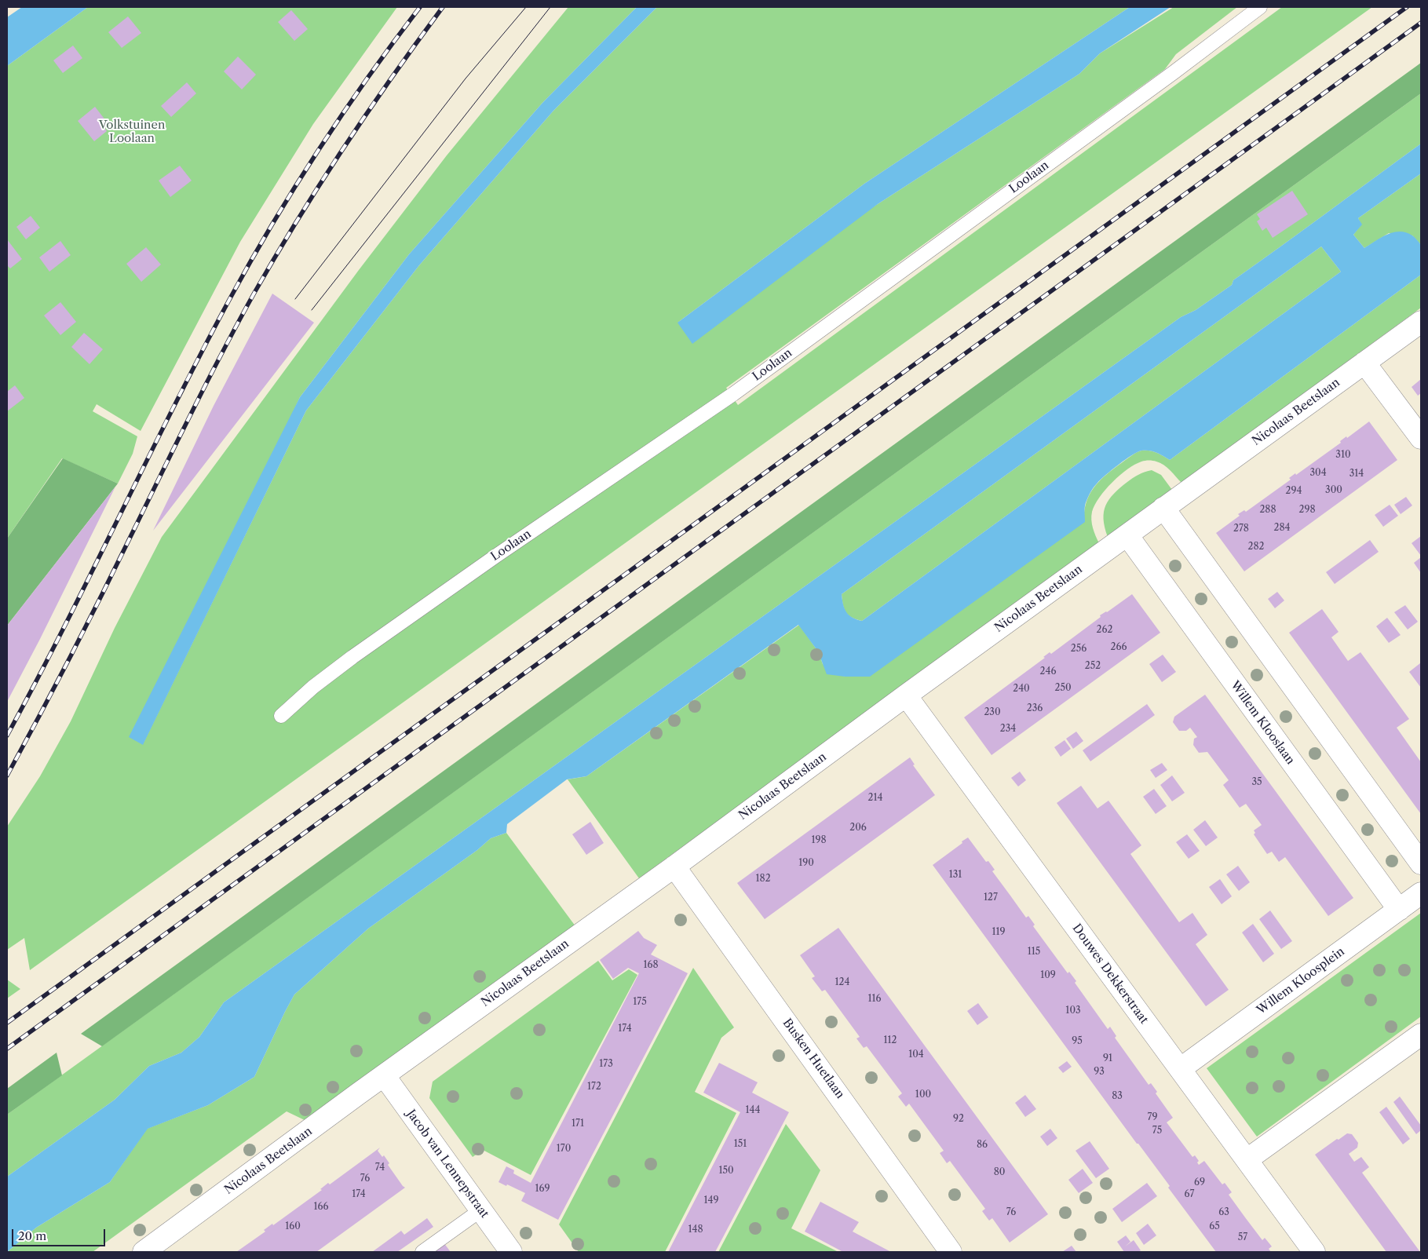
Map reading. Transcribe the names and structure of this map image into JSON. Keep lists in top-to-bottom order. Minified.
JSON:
{"streets":{"street":["Nicolaas Beetslaan","Willem Klooslaan","Douwes Dekkerstraat","Willem Kloosplein","Busken Huetlaan","Jacob van Lennepstraat"],"lane":["Loolaan"]},"crossings":[["Nicolaas Beetslaan","Willem Klooslaan"],["Nicolaas Beetslaan","Douwes Dekkerstraat"],["Nicolaas Beetslaan","Busken Huetlaan"],["Nicolaas Beetslaan","Jacob van Lennepstraat"],["Willem Klooslaan","Willem Kloosplein"],["Douwes Dekkerstraat","Willem Kloosplein"]],"parks":["Volkstuinen Loolaan"],"house_numbers":["310","304","314","300","294","288","298","284","278","282","262","266","256","252","246","250","240","236","230","234","35","214","206","198","190","131","182","127","119","115","168","109","124","116","175","103","174","112","95","104","91","173","93","172","100","83","144","79","92","171","75","151","86","170","74","150","80","76","69","169","174","67","149","166","76","63","160","65","148","57"],"scale_bar":"20 m"}
